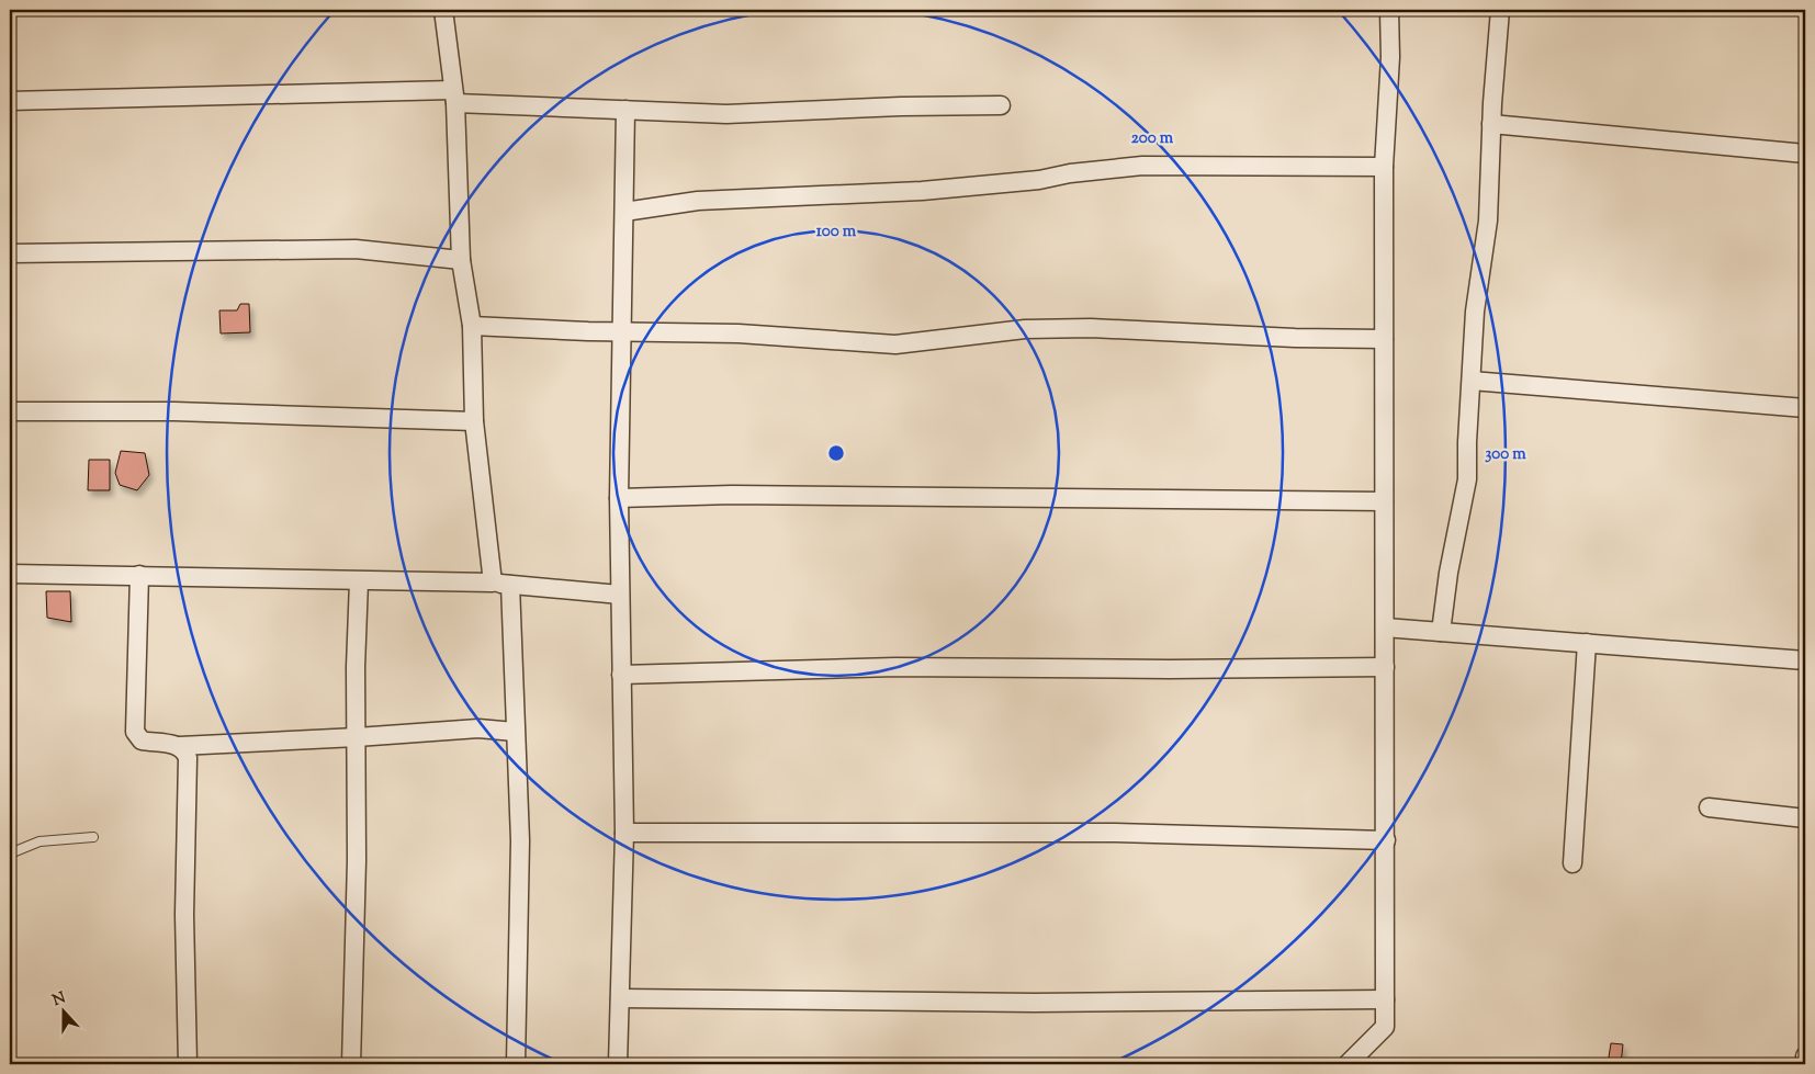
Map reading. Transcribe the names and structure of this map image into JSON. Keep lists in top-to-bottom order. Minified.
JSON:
{"north":"top","rings":["200 m","100 m","300 m"]}
